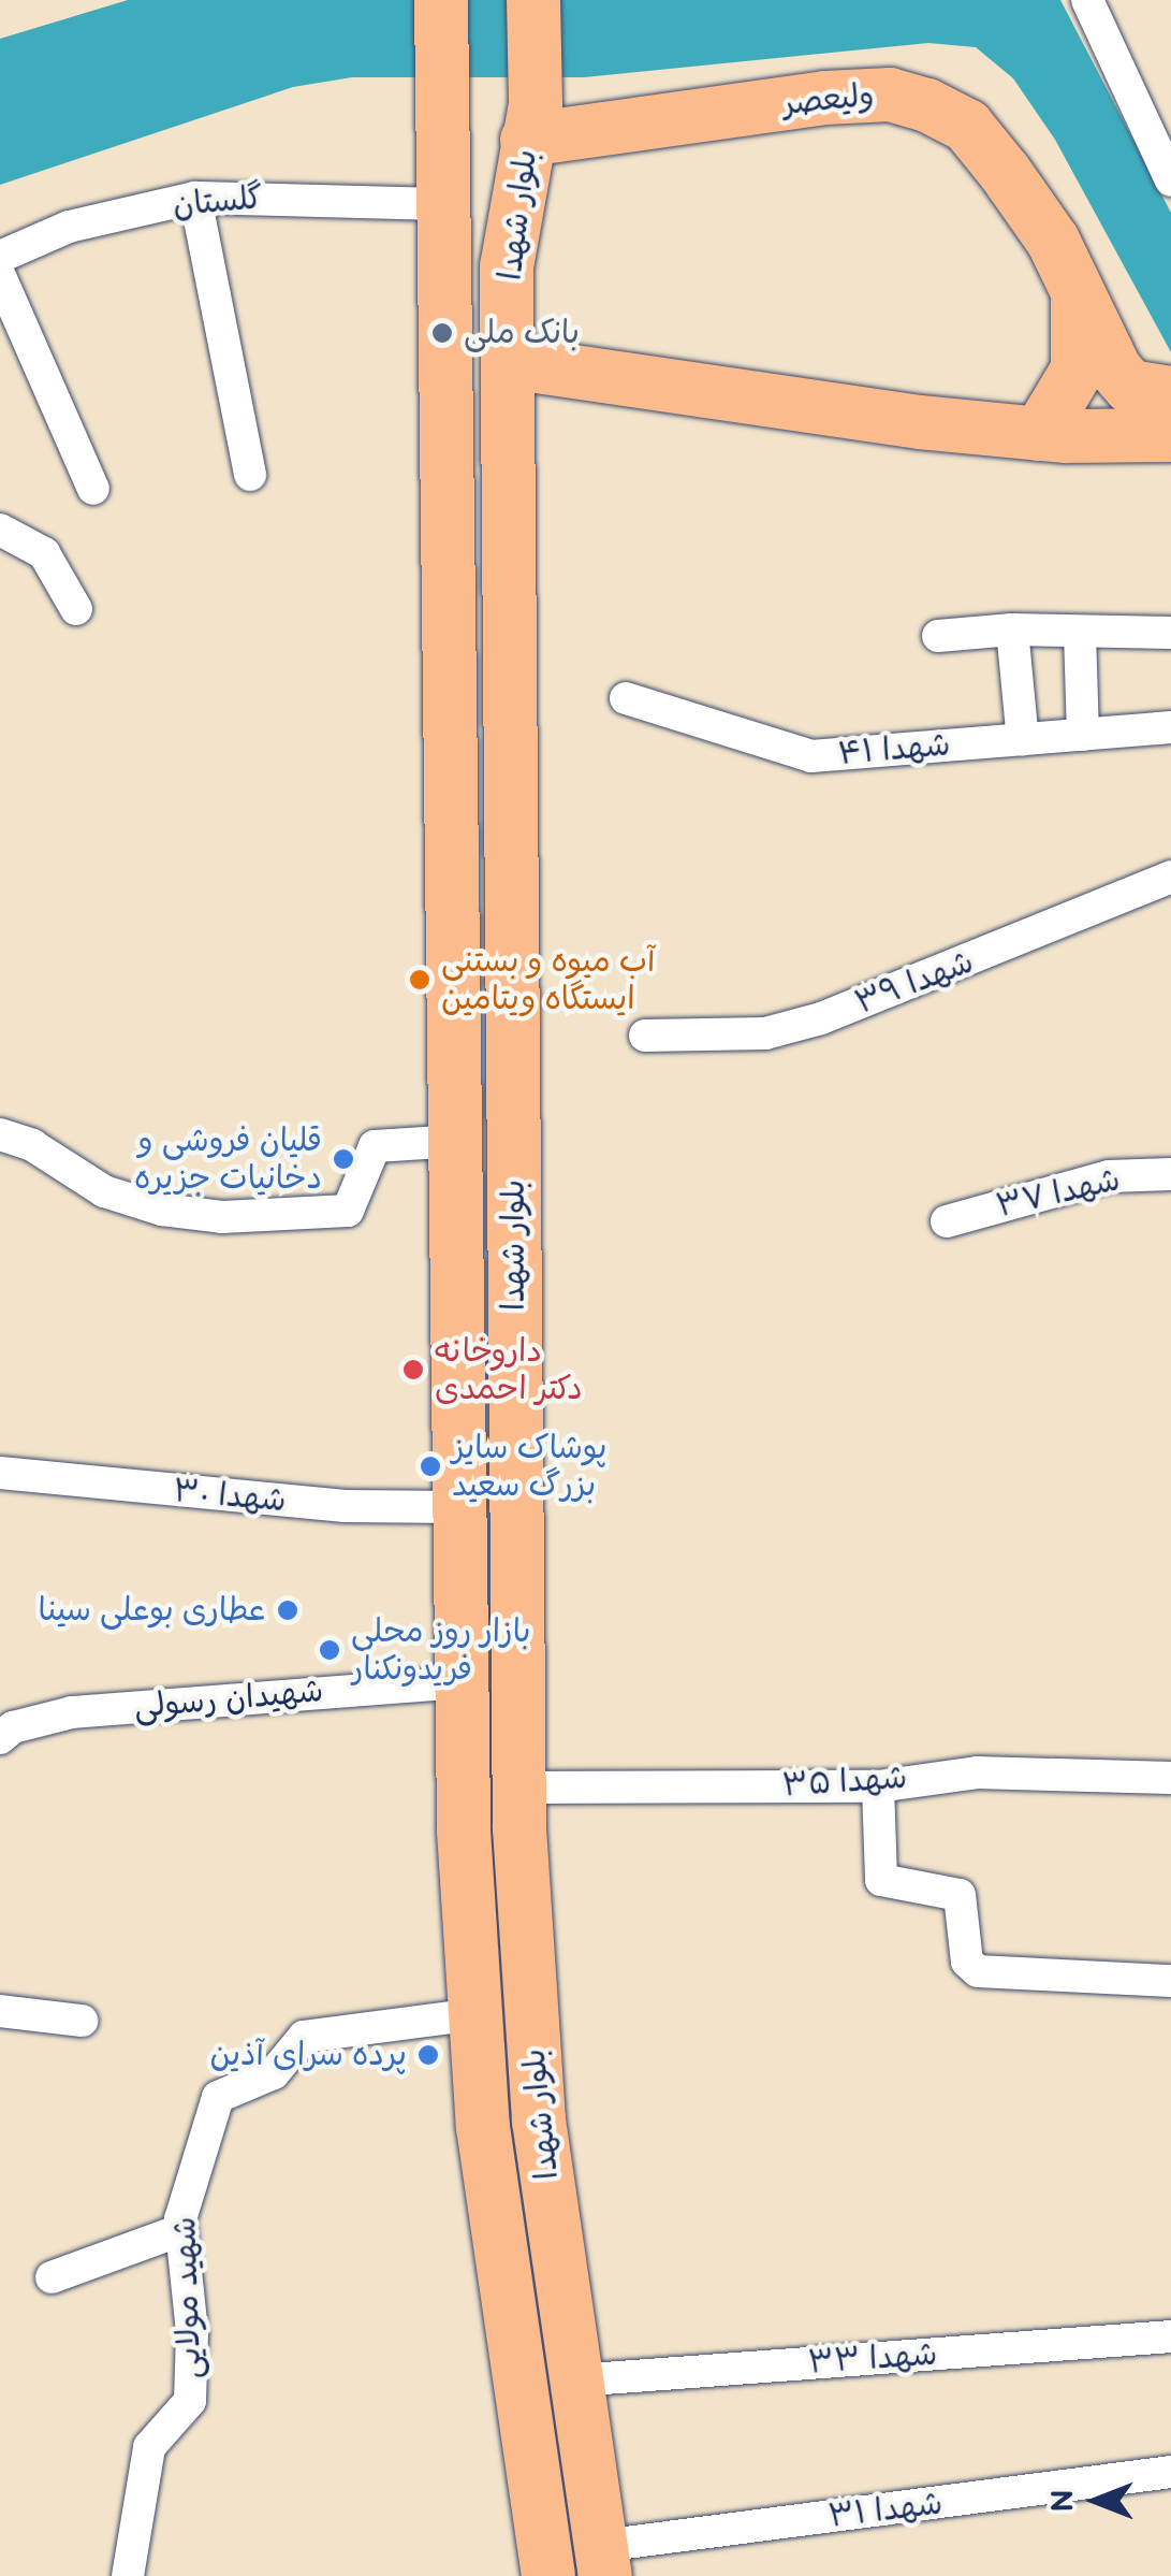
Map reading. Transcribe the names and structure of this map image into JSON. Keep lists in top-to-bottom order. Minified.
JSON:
{"streets":{"main road":["ولیعصر","بلوار شهدا"],"street":["گلستان","شهدا ۴۱","شهدا ۳۹","شهدا ۳۷","شهدا ۳۰","شهیدان رسولی","شهدا ۳۵","شهید مولایی","شهدا ۳۳","شهدا ۳۱"]},"crossings":[["ولیعصر","بلوار شهدا"],["گلستان","بلوار شهدا"],["بلوار شهدا","شهدا ۳۰"],["بلوار شهدا","شهیدان رسولی"],["بلوار شهدا","شهدا ۳۵"],["بلوار شهدا","شهید مولایی"],["بلوار شهدا","شهدا ۳۳"],["بلوار شهدا","شهدا ۳۱"]],"places":["بانک ملی","آب میوه و بستنی ایستگاه ویتامین","قلیان فروشی و دخانیات جزیره","داروخانه دکتر احمدی","پوشاک سایز بزرگ سعید","عطاری بوعلی سینا","بازار روز محلی فریدونکنار","پرده سرای آذین"],"north":"left"}
